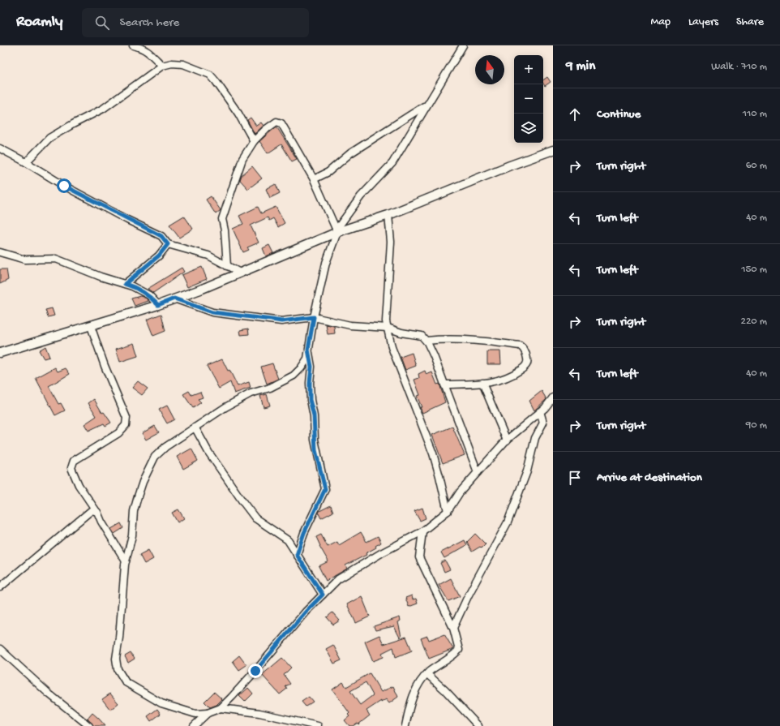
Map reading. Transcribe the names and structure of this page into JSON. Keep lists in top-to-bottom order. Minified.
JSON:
{"north":"top","page":{"header":"Roamly","search":"Search here","nav":["Map","Layers","Share"],"heading":["9 min","Walk · 710 m"],"map_buttons":["+","−"],"list":[["Continue","110 m"],["Turn right","60 m"],["Turn left","40 m"],["Turn left","150 m"],["Turn right","220 m"],["Turn left","40 m"],["Turn right","90 m"],"Arrive at destination"]}}
